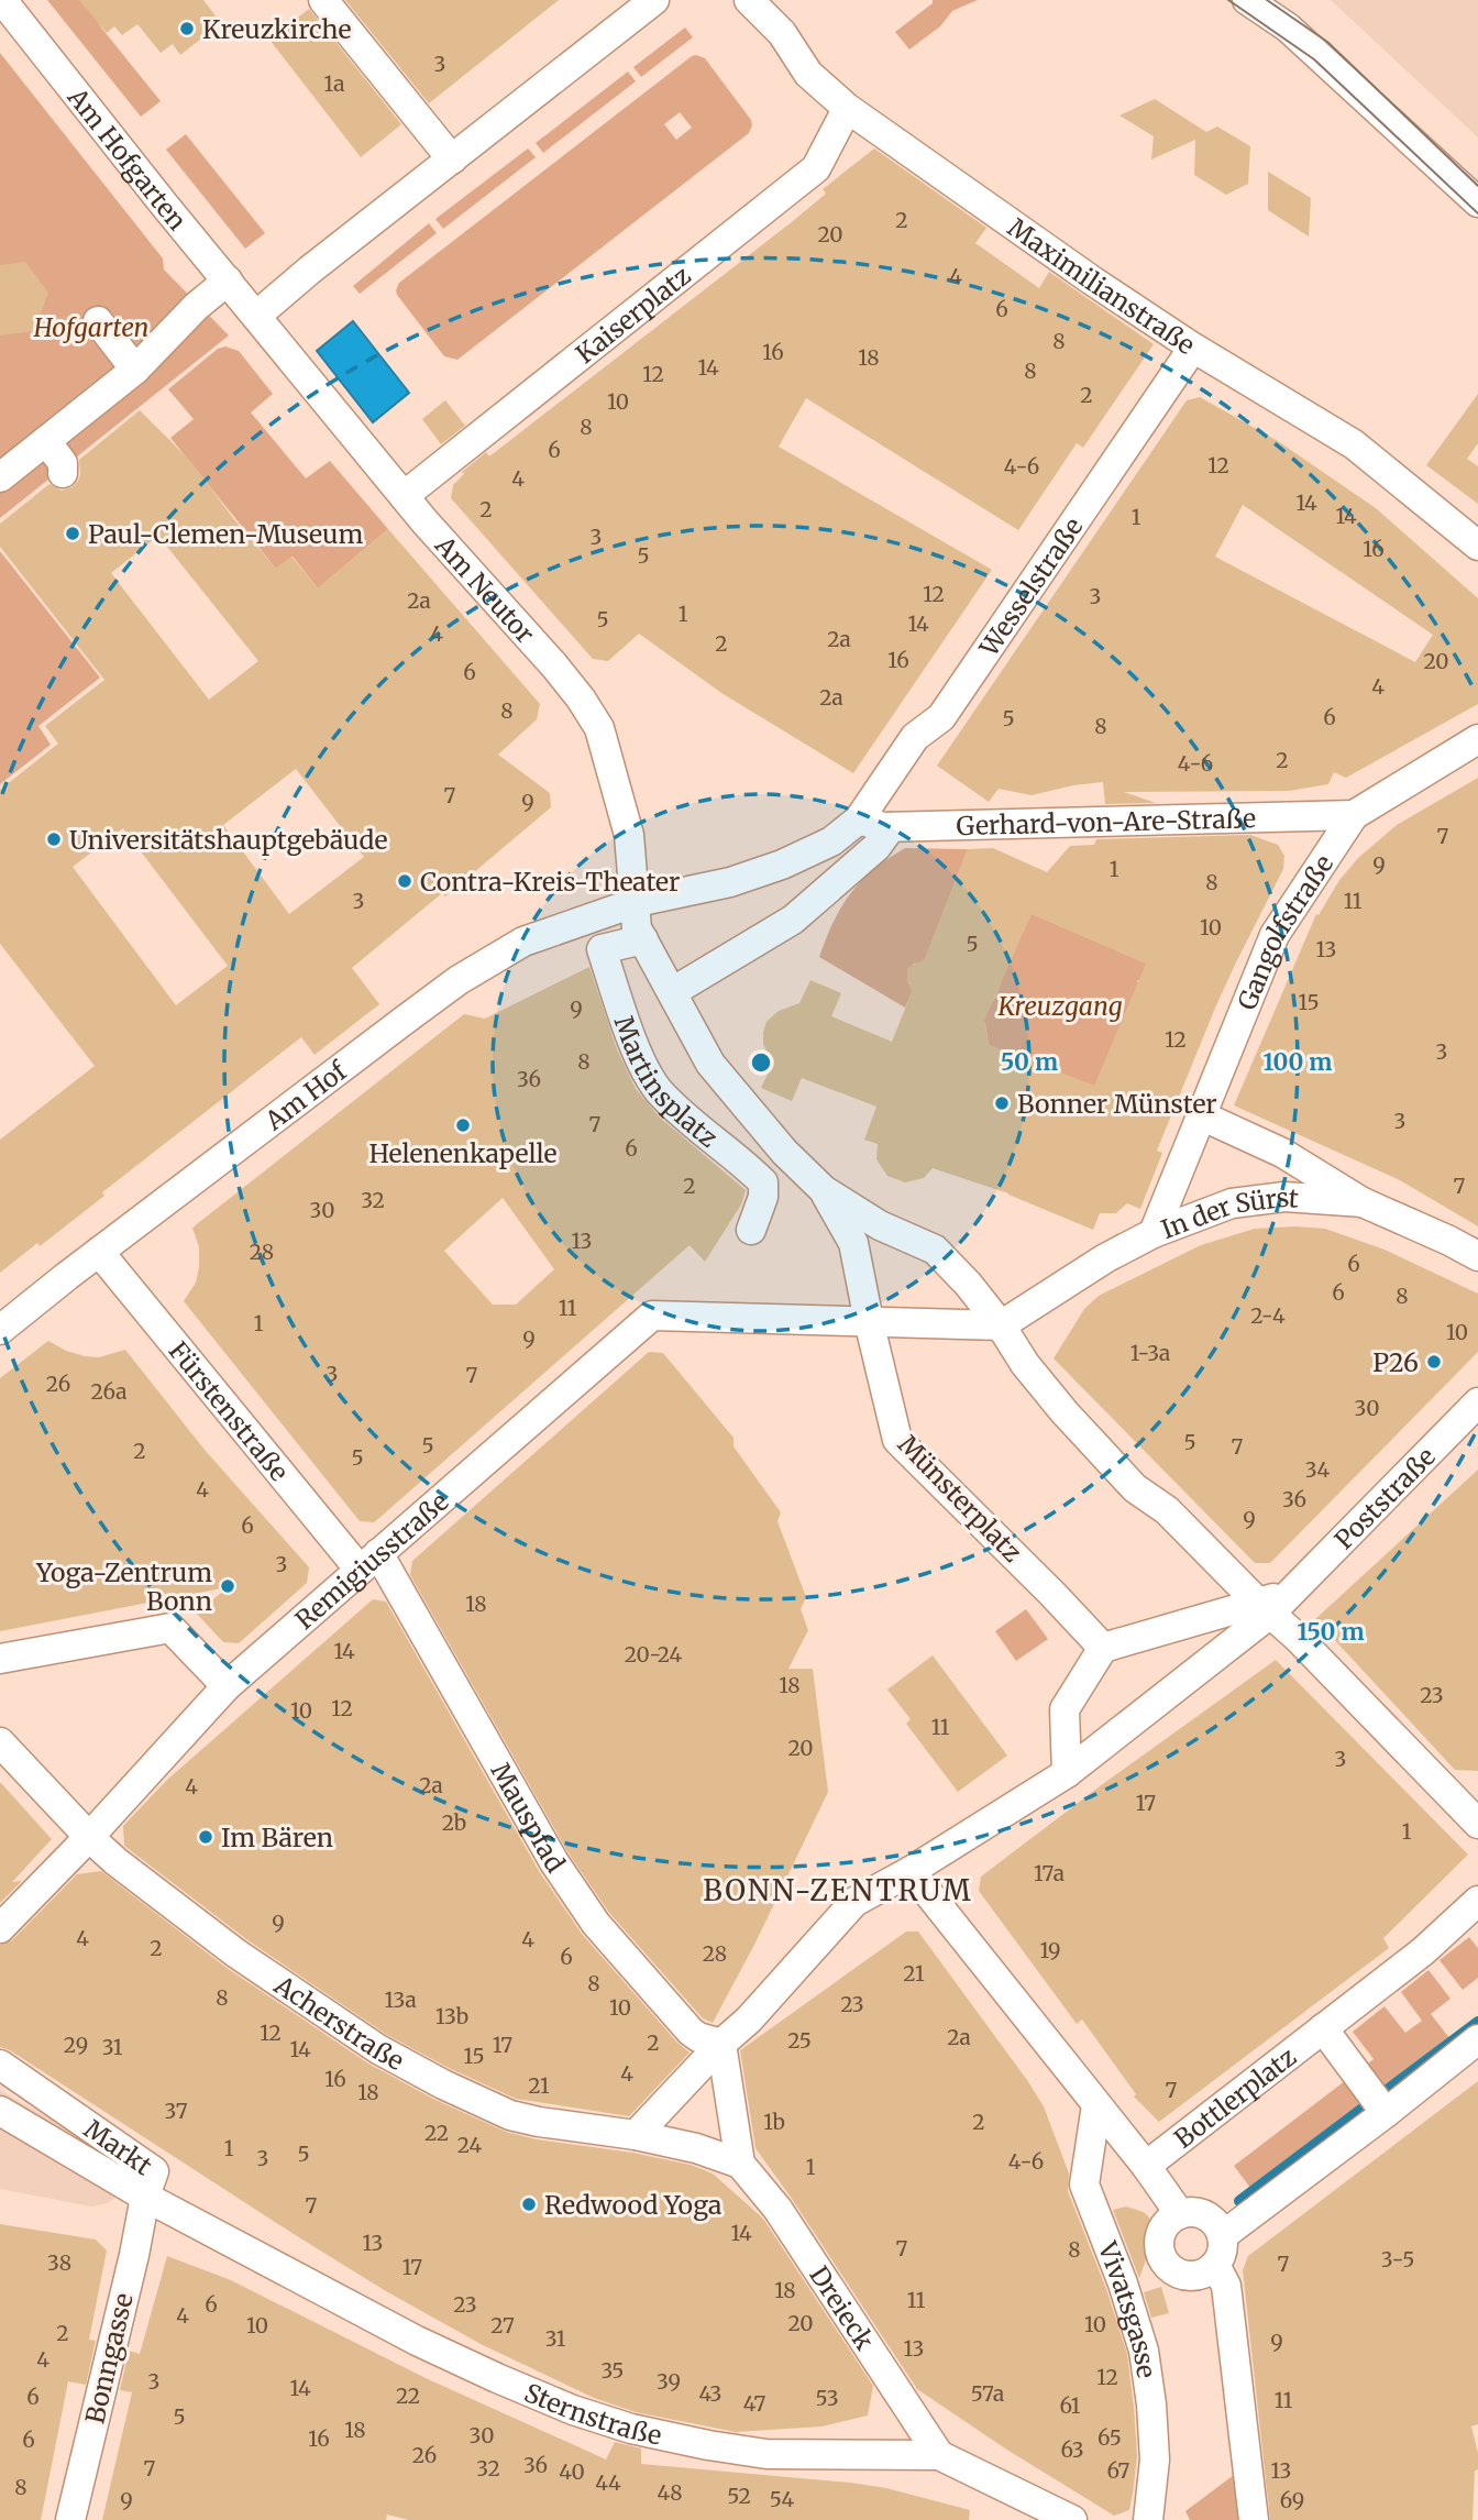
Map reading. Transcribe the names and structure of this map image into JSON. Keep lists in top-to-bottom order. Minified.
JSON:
{"streets":{"street":["Am Hofgarten","Maximilianstraße","Kaiserplatz","Wesselstraße","Am Neutor","Gerhard-von-Are-Straße","Gangolfstraße","Martinsplatz","Am Hof","In der Sürst","Fürstenstraße","Münsterplatz","Poststraße","Remigiusstraße","Mauspfad","Acherstraße","Bottlerplatz","Markt","Dreieck","Vivatsgasse","Bonngasse","Sternstraße"]},"crossings":[["Am Hofgarten","Am Neutor"],["Maximilianstraße","Wesselstraße"],["Kaiserplatz","Am Neutor"],["Wesselstraße","Gerhard-von-Are-Straße"],["Am Neutor","Martinsplatz"],["Am Neutor","Am Hof"],["Gerhard-von-Are-Straße","Gangolfstraße"],["Gerhard-von-Are-Straße","Martinsplatz"],["Gangolfstraße","In der Sürst"],["Martinsplatz","Am Hof"],["Martinsplatz","Münsterplatz"],["Am Hof","Fürstenstraße"],["In der Sürst","Münsterplatz"],["Fürstenstraße","Remigiusstraße"],["Fürstenstraße","Mauspfad"],["Münsterplatz","Poststraße"],["Münsterplatz","Remigiusstraße"],["Remigiusstraße","Mauspfad"],["Remigiusstraße","Acherstraße"],["Markt","Bonngasse"],["Markt","Sternstraße"],["Dreieck","Sternstraße"],["Bonngasse","Sternstraße"]],"districts":["BONN-ZENTRUM"],"parks":["Hofgarten","Kreuzgang"],"places":["Kreuzkirche","Paul-Clemen-Museum","Universitätshauptgebäude","Contra-Kreis-Theater","Bonner Münster","Helenenkapelle","P26","Yoga-Zentrum Bonn","Im Bären","Redwood Yoga"],"house_numbers":["3","1a","2","20","4","6","8","16","18","14","8","12","2","10","8","6","12","4-6","4","14","2","14","1","3","16","5","12","3","2a","1","5","14","4","2a","2","16","20","6","4","2a","8","6","5","8","2","4-6","7","9","7","9","1","8","3","11","10","5","13","15","9","12","3","8","36","3","7","6","2","7","32","30","13","28","6","6","8","11","2-4","1","10","9","1-3a","3","7","26","26a","30","5","5","7","2","5","34","4","36","9","6","3","18","14","20-24","18","23","12","10","11","20","3","2a","4","17","2b","1","17a","9","4","4","2","19","28","6","21","8","8","13a","23","10","13b","12","2a","25","2","29","17","31","14","15","4","16","21","7","18","37","1b","2","22","24","1","5","3","4-6","1","7","14","13","7","8","3-5","38","7","17","18","11","6","23","4","20","10","10","27","2","31","9","13","4","35","12","3","39","14","43","57a","22","6","53","11","47","61","5","18","30","65","16","6","63","26","36","7","32","67","13","40","44","8","48","52","54","9","69"],"rings":["50 m","100 m","150 m"]}
